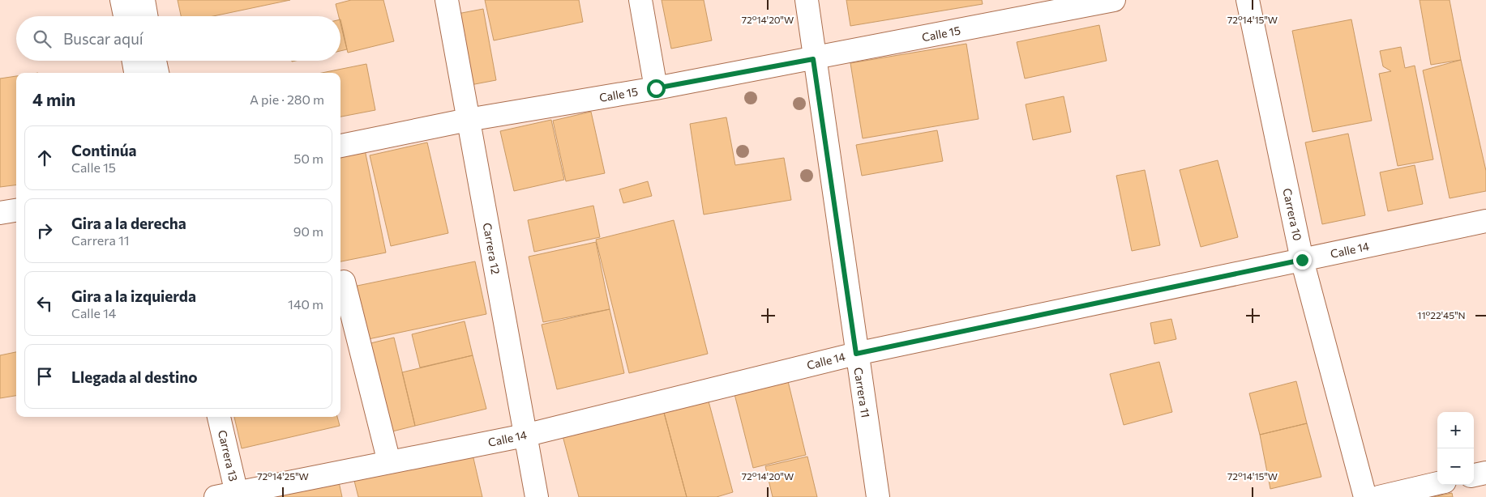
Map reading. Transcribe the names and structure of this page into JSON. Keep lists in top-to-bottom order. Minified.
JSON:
{"streets":{"street":["Calle 15","Carrera 10","Carrera 12","Calle 14","Carrera 11","Carrera 13"]},"crossings":[["Calle 15","Carrera 12"],["Calle 15","Carrera 11"],["Carrera 10","Calle 14"],["Carrera 12","Calle 14"],["Calle 14","Carrera 11"],["Calle 14","Carrera 13"]],"page":{"search":"Buscar aquí","heading":["4 min","A pie · 280 m"],"list":[["Continúa","Calle 15","50 m"],["Gira a la derecha","Carrera 11","90 m"],["Gira a la izquierda","Calle 14","140 m"],"Llegada al destino"],"map_buttons":["+","−"]},"coordinates":["72°14'20\"W","72°14'15\"W","11°22'45\"N","72°14'25\"W"]}
